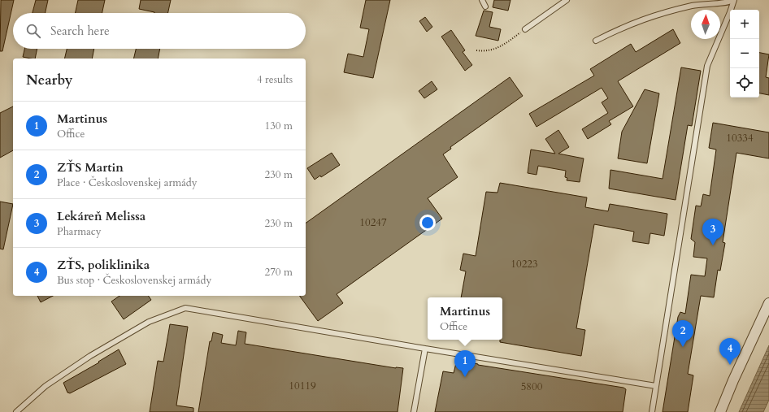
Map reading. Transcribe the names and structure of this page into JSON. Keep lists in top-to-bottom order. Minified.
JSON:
{"house_numbers":["10334","10247","10223","10119","5800"],"north":"top","page":{"map_buttons":["+","−"],"search":"Search here","heading":["Nearby","4 results"],"list":[{"mark":"1","name":"Martinus","note":"Office","value":"130 m"},{"mark":"2","name":"ZŤS Martin","note":"Place · Československej armády","value":"230 m"},{"mark":"3","name":"Lekáreň Melissa","note":"Pharmacy","value":"230 m"},{"mark":"4","name":"ZŤS, poliklinika","note":"Bus stop · Československej armády","value":"270 m"}],"pins":["3","2","4","1"],"popup":["Martinus","Office"]}}
